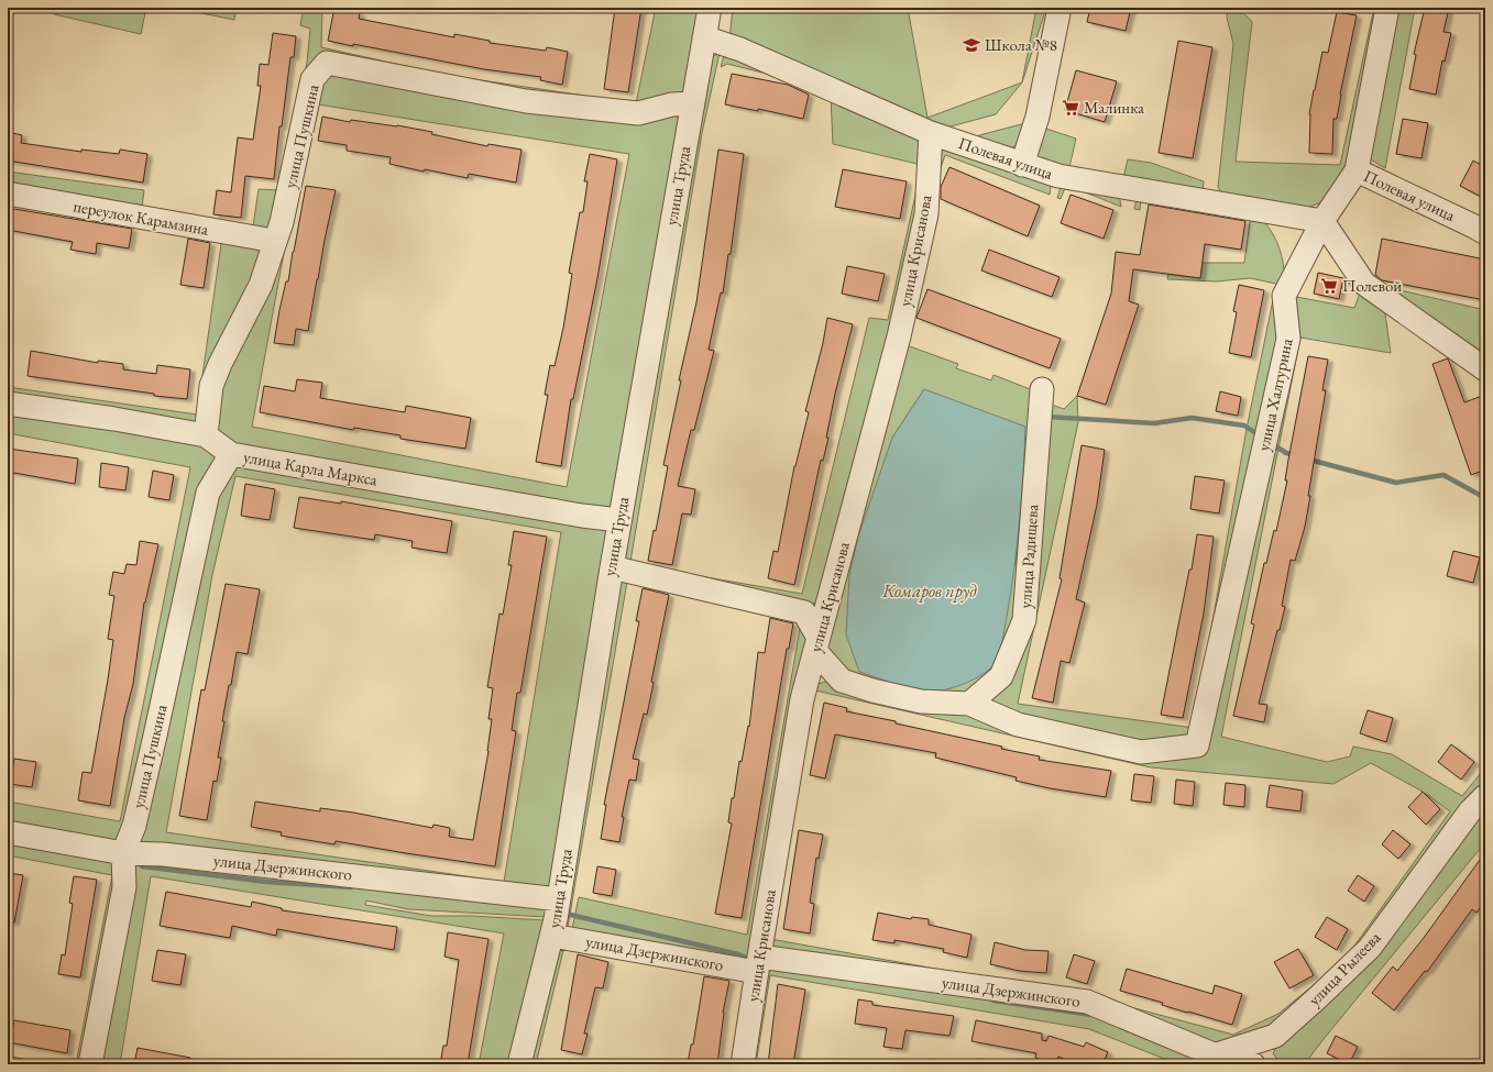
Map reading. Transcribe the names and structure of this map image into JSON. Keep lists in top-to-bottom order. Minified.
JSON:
{"streets":{"street":["улица Пушкина","Полевая улица","улица Труда","переулок Карамзина","улица Крисанова","улица Халтурина","улица Карла Маркса","улица Радищева","улица Дзержинского","улица Рылеева"]},"crossings":[["улица Пушкина","улица Труда"],["улица Пушкина","переулок Карамзина"],["улица Пушкина","улица Карла Маркса"],["улица Пушкина","улица Дзержинского"],["Полевая улица","улица Труда"],["Полевая улица","улица Крисанова"],["Полевая улица","улица Халтурина"],["улица Труда","улица Карла Маркса"],["улица Труда","улица Дзержинского"],["улица Крисанова","улица Дзержинского"],["улица Халтурина","улица Радищева"],["улица Дзержинского","улица Рылеева"]],"water":["Комаров пруд"],"places":{"school or university":["Школа №8"],"supermarket":["Малинка","Полевой"]}}
